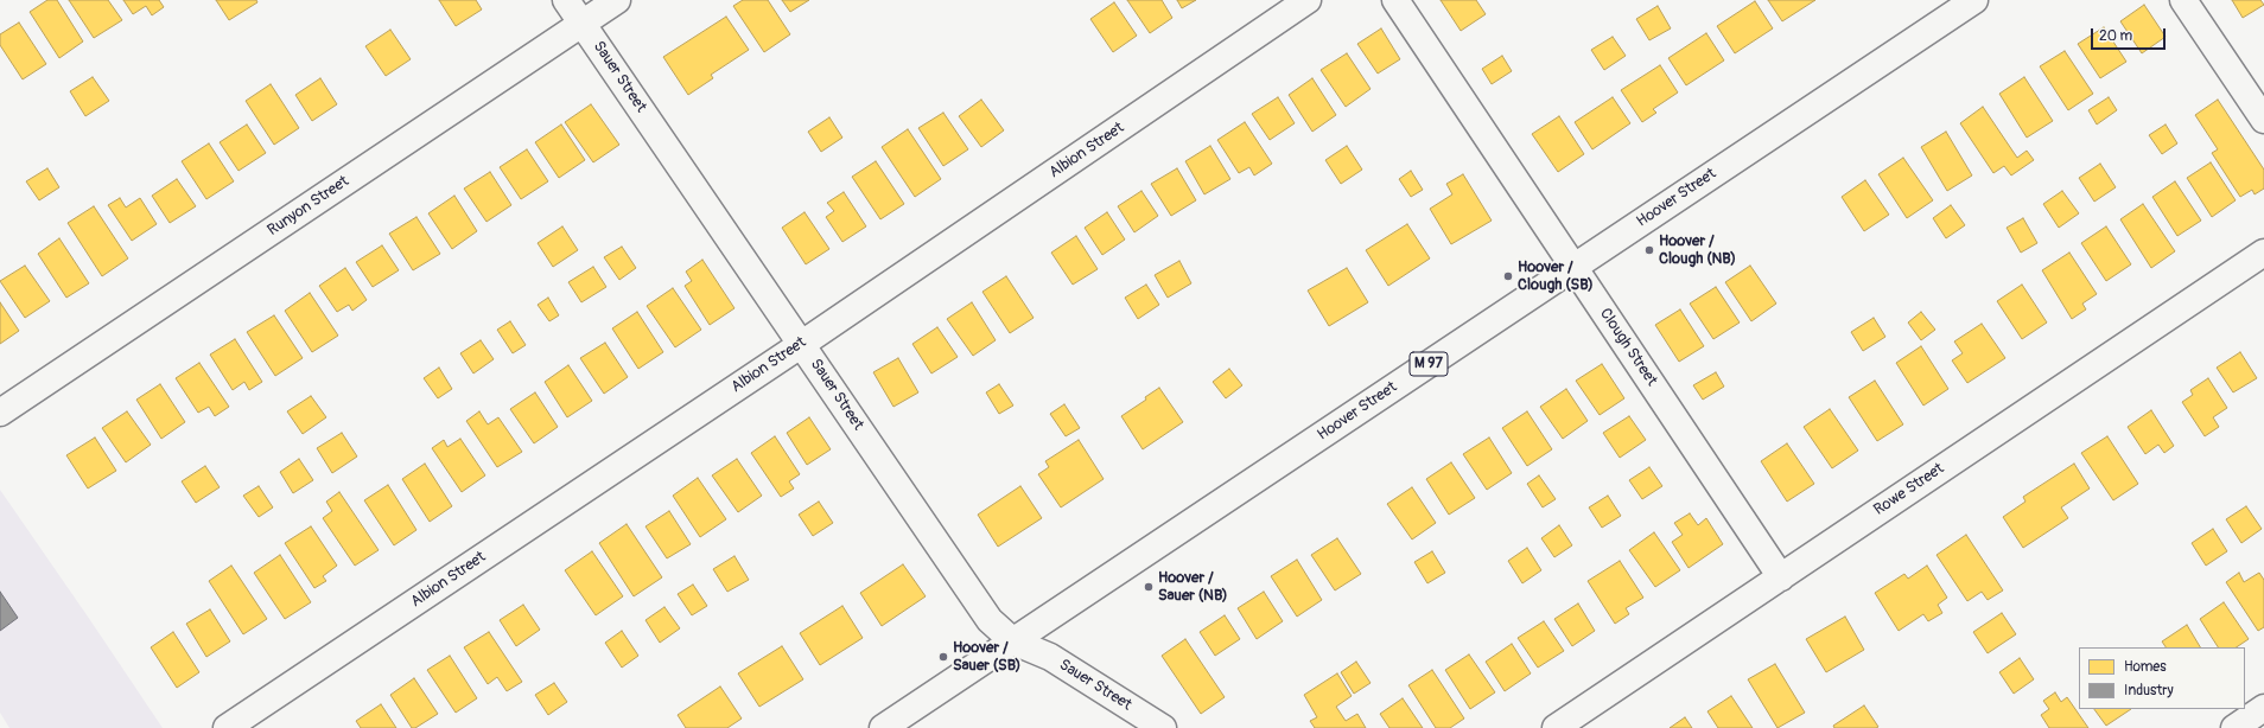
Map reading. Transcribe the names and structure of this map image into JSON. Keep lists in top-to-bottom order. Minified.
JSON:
{"streets":{"street":["Sauer Street","Albion Street","Hoover Street","Runyon Street","Clough Street","M 97","Rowe Street"]},"crossings":[["Sauer Street","Albion Street"],["Sauer Street","Hoover Street"],["Sauer Street","Runyon Street"],["Hoover Street","Clough Street"],["Clough Street","Rowe Street"]],"places":["Hoover / Clough (NB)","Hoover / Clough (SB)","Hoover / Sauer (NB)","Hoover / Sauer (SB)"],"legend":["Homes","Industry"],"scale_bar":"20 m"}
